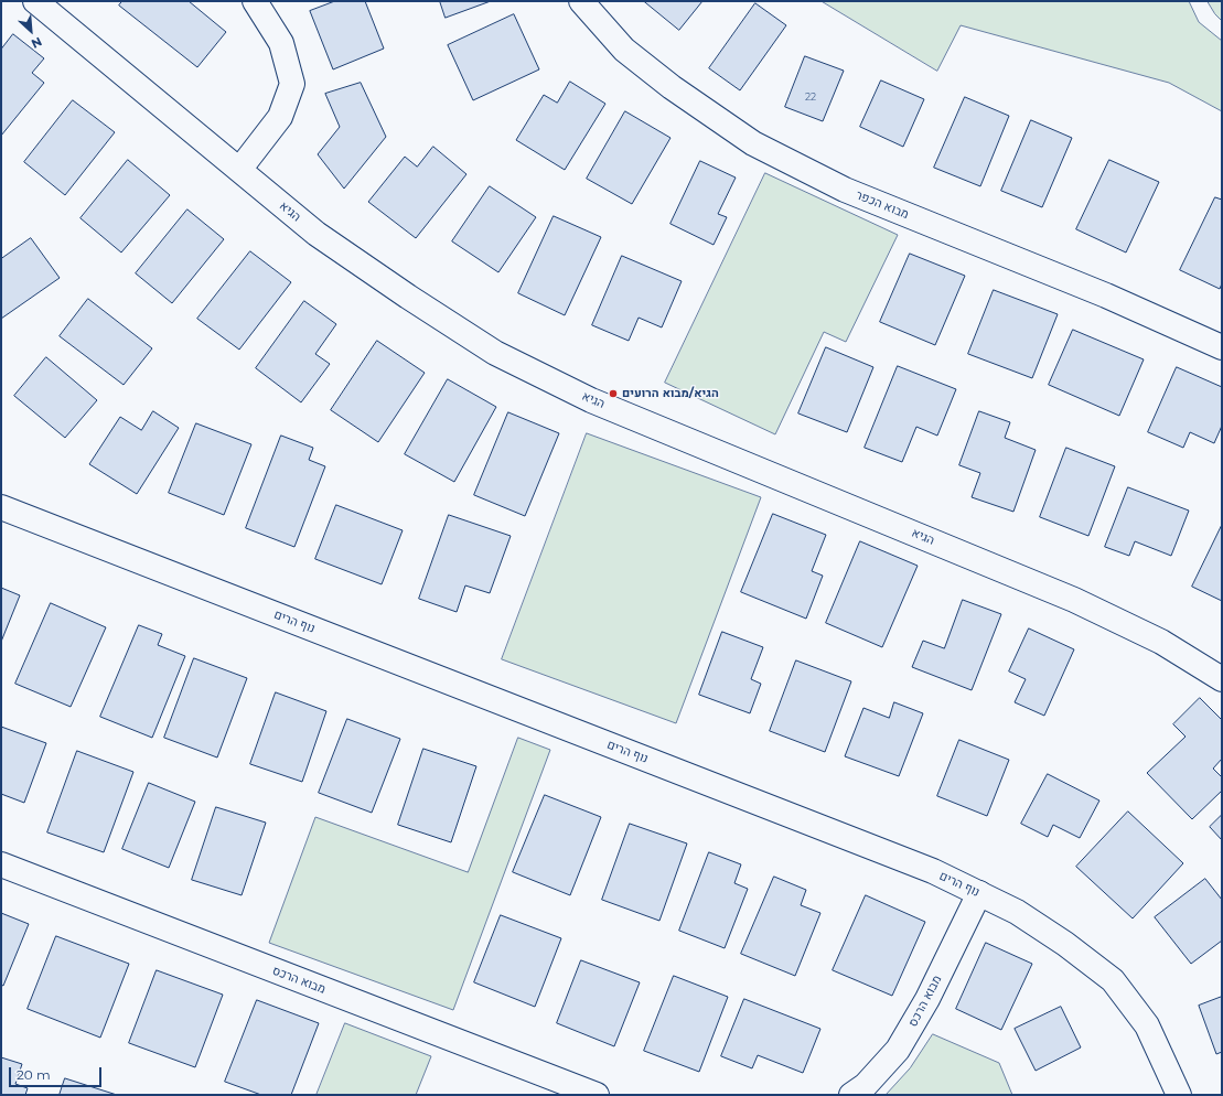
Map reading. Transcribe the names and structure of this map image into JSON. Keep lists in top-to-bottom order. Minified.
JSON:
{"streets":{"street":["מבוא הכפר","הגיא","נוף הרים","מבוא הרכס"]},"crossings":[["נוף הרים","מבוא הרכס"]],"places":["הגיא/מבוא הרועים"],"house_numbers":["22"],"scale_bar":"20 m","north":"bottom right"}
